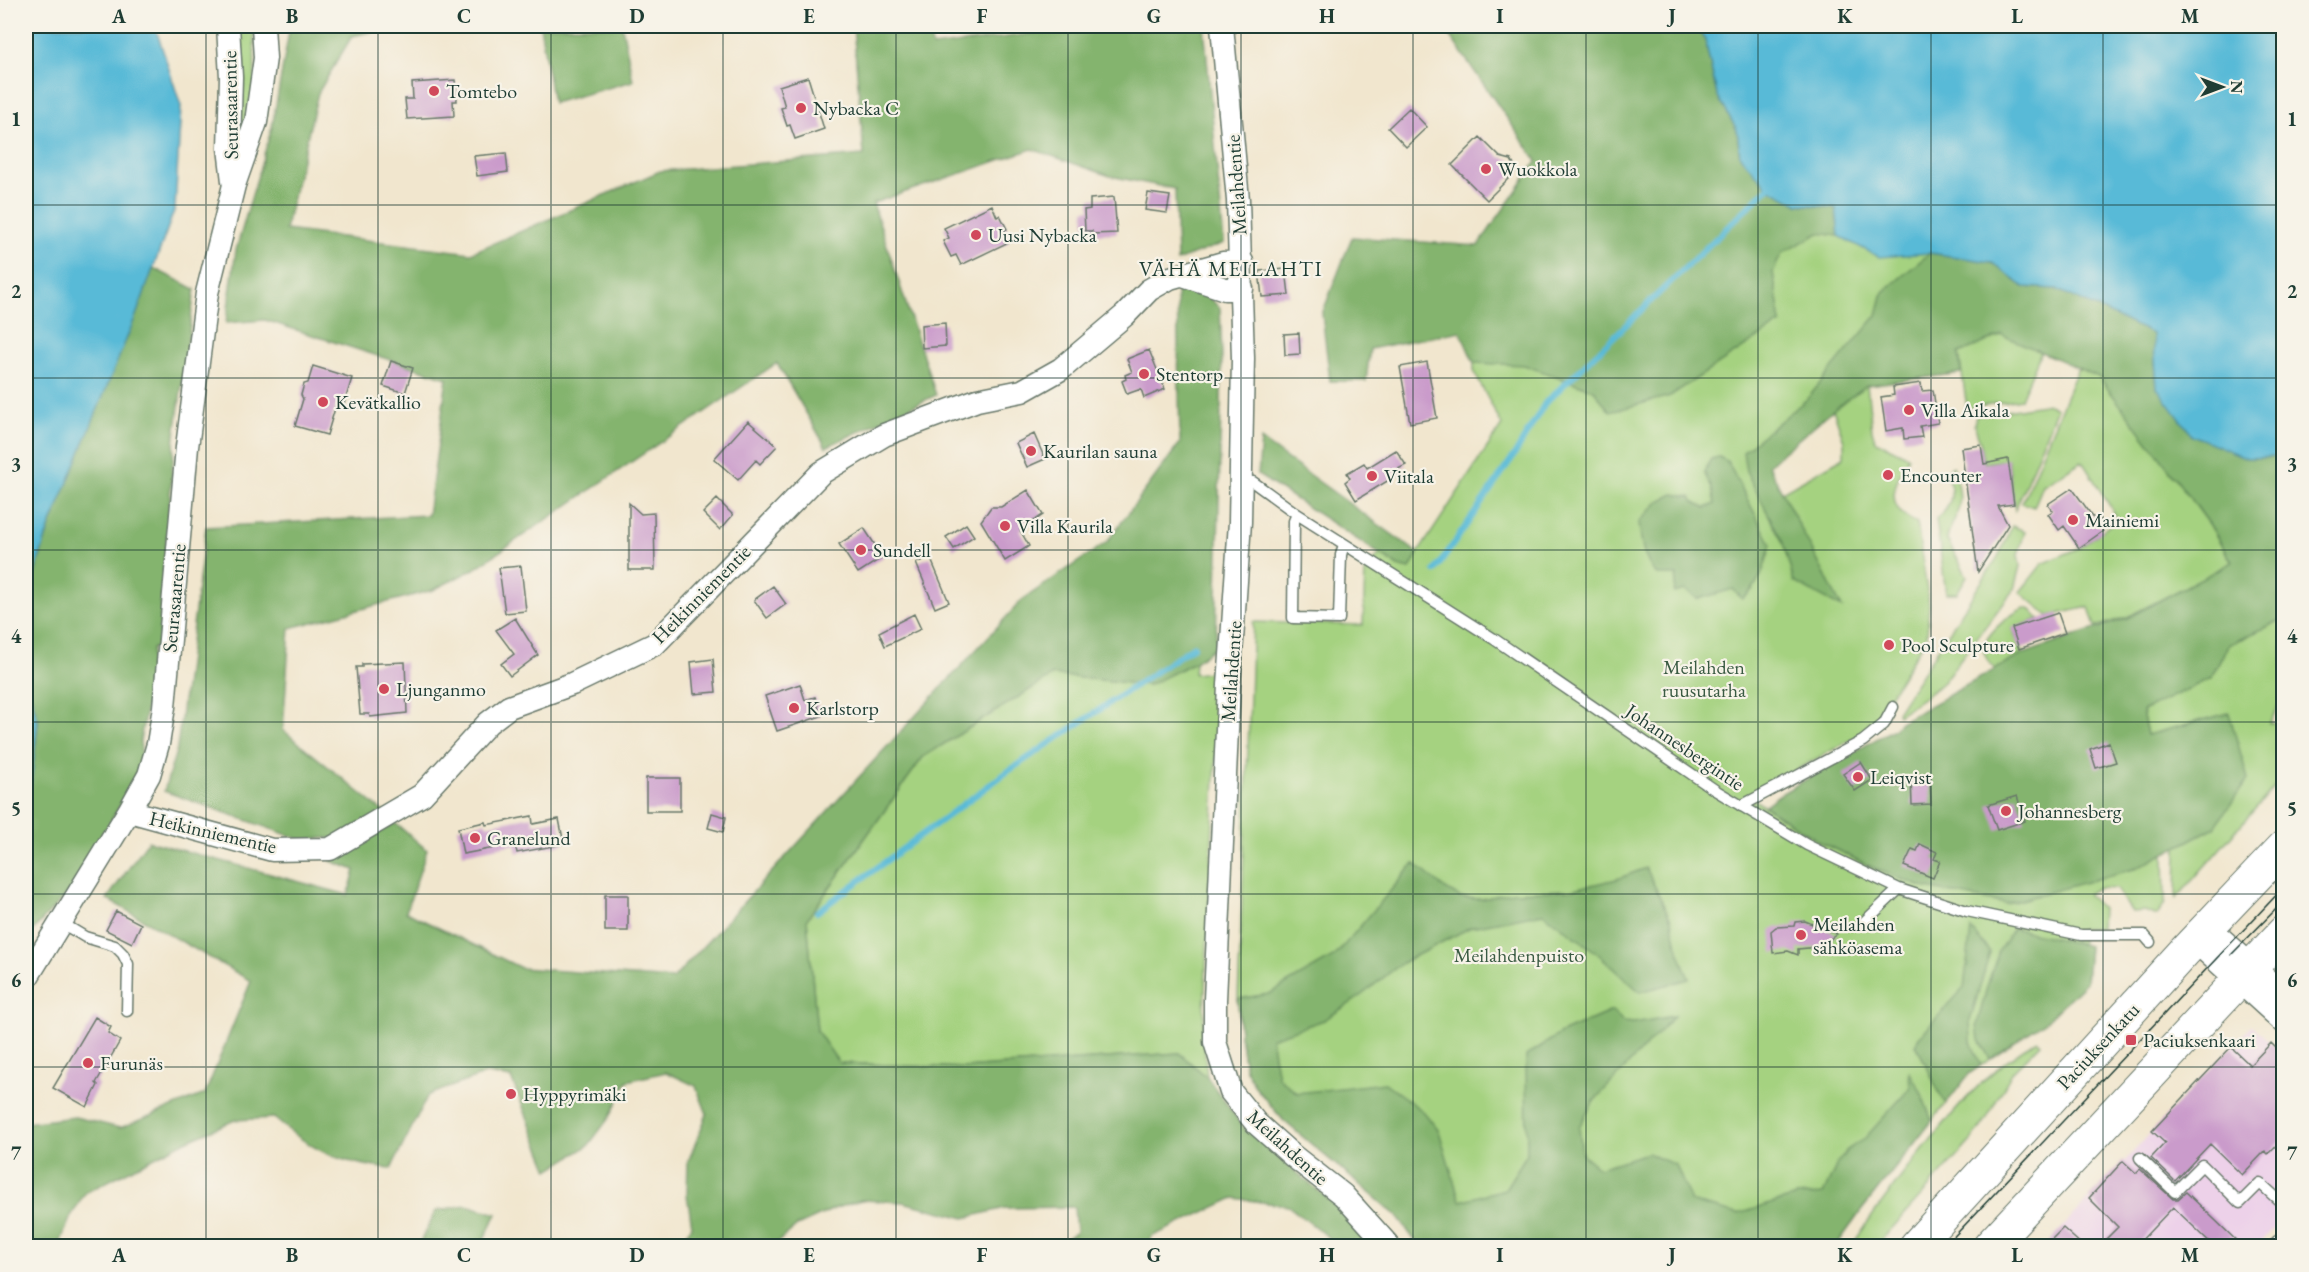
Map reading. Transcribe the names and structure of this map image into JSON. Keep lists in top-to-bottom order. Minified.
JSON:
{"streets":{"main road":["Paciuksenkatu"],"street":["Seurasaarentie","Meilahdentie","Heikinniementie"],"lane":["Johannesbergintie"]},"crossings":[["Seurasaarentie","Heikinniementie"],["Meilahdentie","Heikinniementie"],["Meilahdentie","Johannesbergintie"]],"districts":["VÄHÄ MEILAHTI"],"parks":["Meilahden ruusutarha","Meilahdenpuisto"],"places":{"other":["Tomtebo","Nybacka C","Wuokkola","Uusi Nybacka","Stentorp","Kevätkallio","Villa Aikala","Kaurilan sauna","Encounter","Viitala","Mainiemi","Villa Kaurila","Sundell","Pool Sculpture","Ljunganmo","Karlstorp","Leiqvist","Johannesberg","Granelund","Meilahden sähköasema","Furunäs","Hyppyrimäki"],"transit":["Paciuksenkaari"]},"north":"right","grid":{"columns":["A","B","C","D","E","F","G","H","I","J","K","L","M"],"rows":["1","2","3","4","5","6","7"]}}
